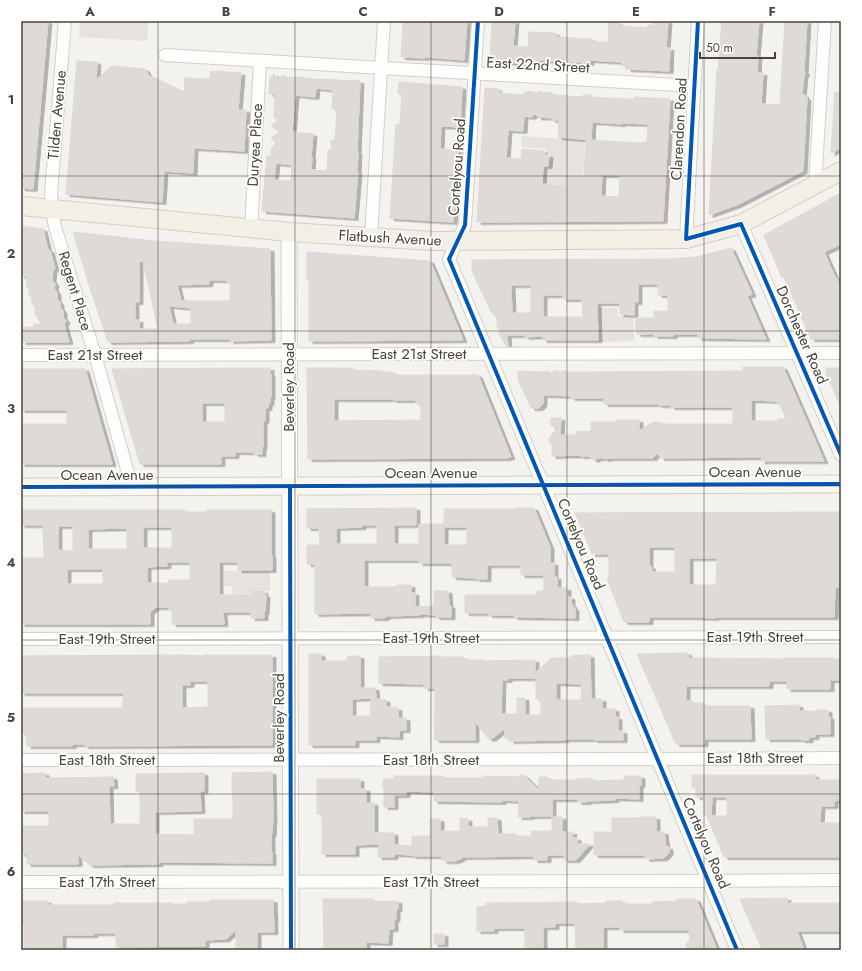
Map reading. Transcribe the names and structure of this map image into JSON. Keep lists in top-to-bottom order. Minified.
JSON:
{"streets":{"main road":["Flatbush Avenue","Ocean Avenue"],"street":["East 22nd Street","Tilden Avenue","Clarendon Road","Duryea Place","Cortelyou Road","Regent Place","Dorchester Road","East 21st Street","Beverley Road","East 19th Street","East 18th Street","East 17th Street"]},"crossings":[["East 22nd Street","Clarendon Road"],["East 22nd Street","Duryea Place"],["East 22nd Street","Cortelyou Road"],["Tilden Avenue","Flatbush Avenue"],["Tilden Avenue","Regent Place"],["Clarendon Road","Flatbush Avenue"],["Duryea Place","Flatbush Avenue"],["Cortelyou Road","Flatbush Avenue"],["Cortelyou Road","East 21st Street"],["Cortelyou Road","Ocean Avenue"],["Cortelyou Road","East 19th Street"],["Cortelyou Road","East 18th Street"],["Cortelyou Road","East 17th Street"],["Flatbush Avenue","Regent Place"],["Flatbush Avenue","Dorchester Road"],["Flatbush Avenue","Beverley Road"],["Regent Place","East 21st Street"],["Regent Place","Ocean Avenue"],["Dorchester Road","East 21st Street"],["East 21st Street","Beverley Road"],["Beverley Road","Ocean Avenue"],["Beverley Road","East 19th Street"],["Beverley Road","East 18th Street"],["Beverley Road","East 17th Street"]],"scale_bar":"50 m","grid":{"columns":["A","B","C","D","E","F"],"rows":["1","2","3","4","5","6"]}}
